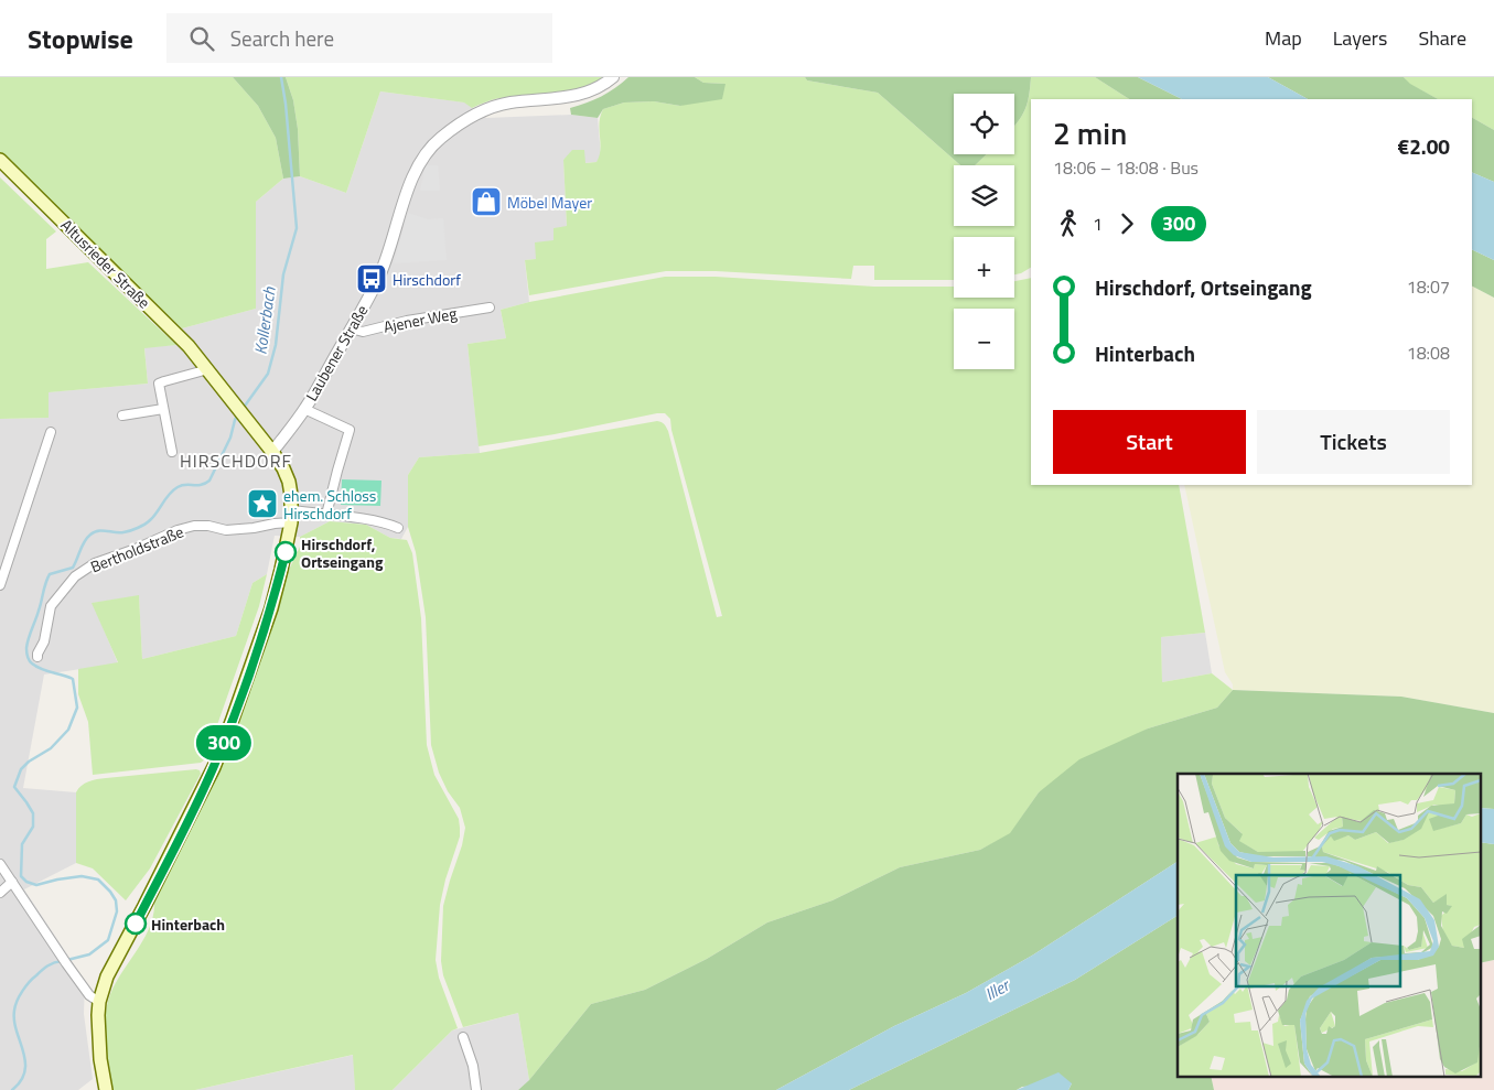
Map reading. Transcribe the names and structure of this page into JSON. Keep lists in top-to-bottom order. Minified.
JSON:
{"streets":{"main road":["Altusrieder Straße"],"street":["Ajener Weg","Laubener Straße","Bertholdstraße"]},"crossings":[["Altusrieder Straße","Laubener Straße"],["Altusrieder Straße","Bertholdstraße"],["Ajener Weg","Laubener Straße"]],"districts":["HIRSCHDORF"],"water":["Kollerbach","Iller"],"places":{"shop":["Möbel Mayer"],"bus stop":["Hirschdorf"],"place":["ehem. Schloss Hirschdorf"],"other":["Hirschdorf, Ortseingang","Hinterbach"]},"lines":["bus line 300"],"page":{"header":"Stopwise","search":"Search here","nav":["Map","Layers","Share"],"on_map":"300","map_buttons":["+","−"],"heading":["2 min","18:06 – 18:08 · Bus","€2.00"],"legs":["1","300"],"list":[{"name":"Hirschdorf, Ortseingang","value":"18:07"},{"name":"Hinterbach","value":"18:08"}],"buttons":["Start","Tickets"]}}
